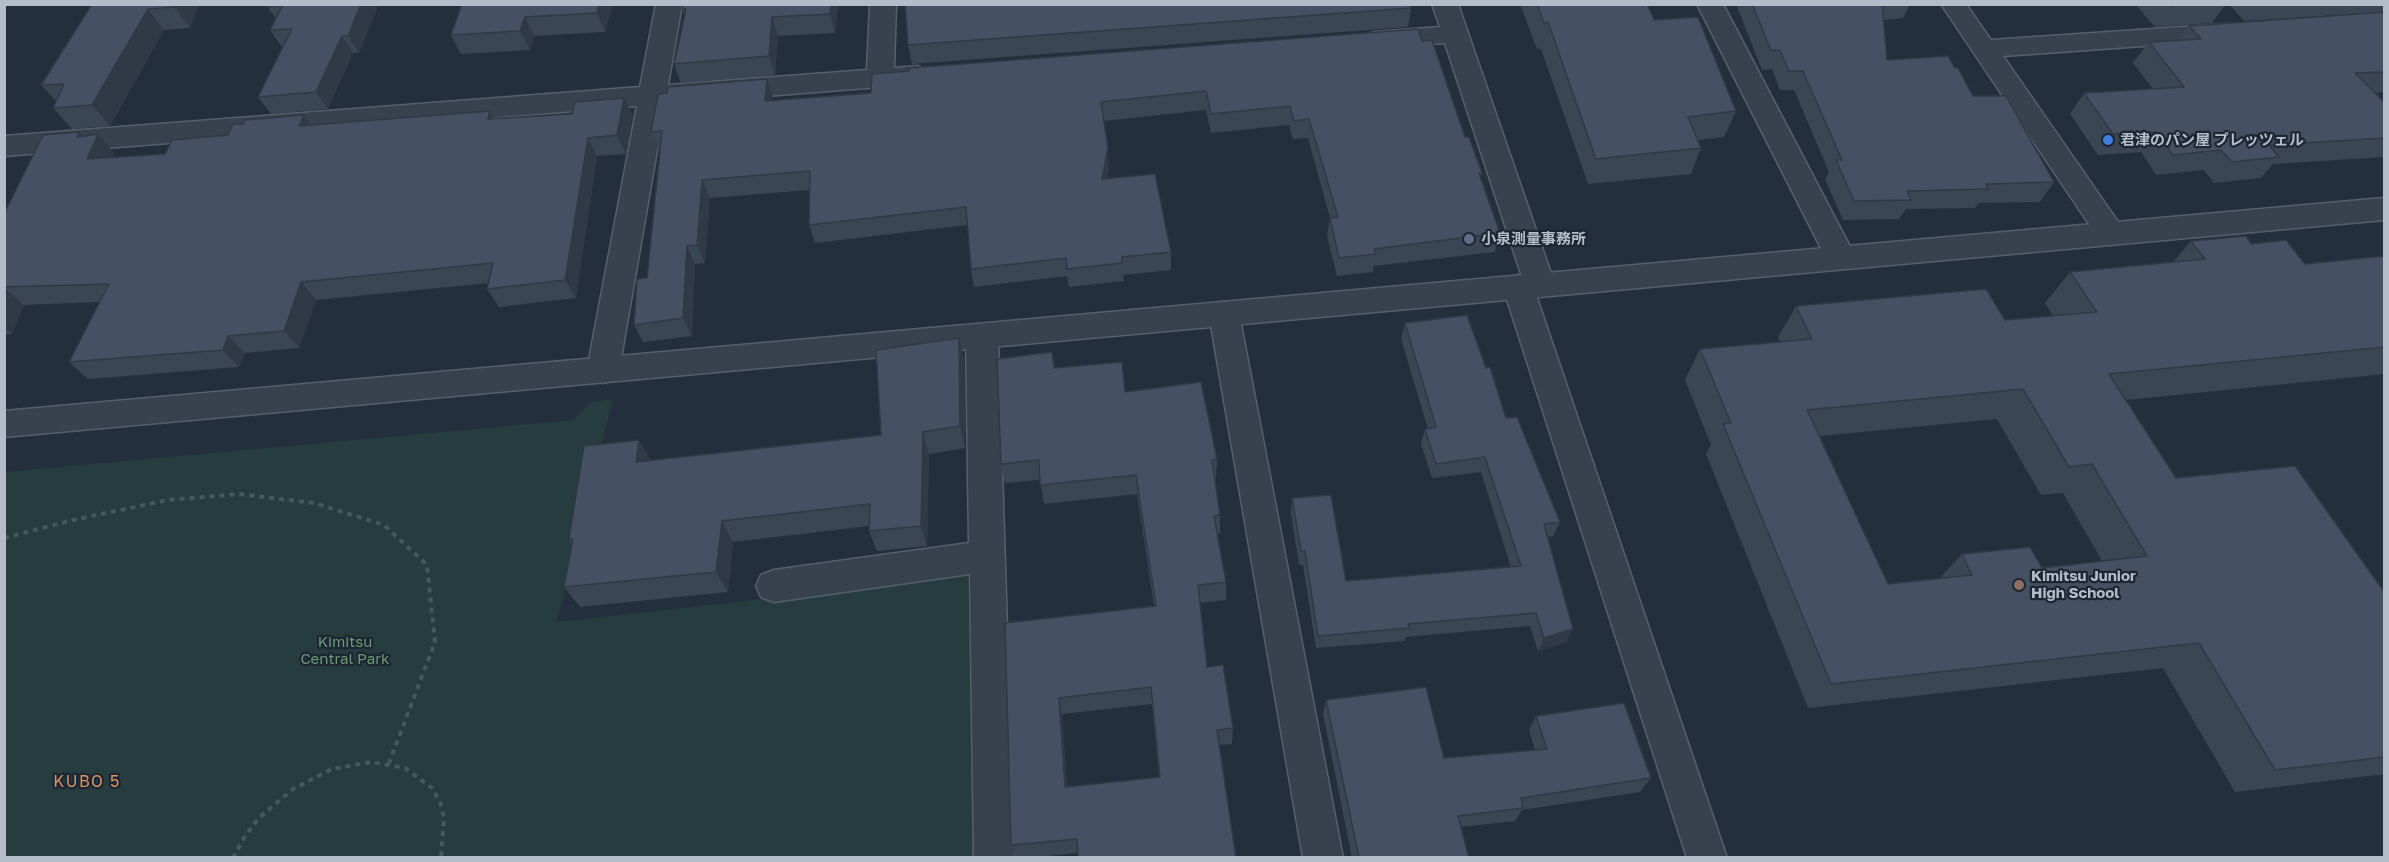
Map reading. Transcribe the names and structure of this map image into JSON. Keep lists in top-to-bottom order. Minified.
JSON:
{"districts":["KUBO 5"],"parks":["Kimitsu Central Park"],"places":["君津のパン屋 プレッツェル","小泉測量事務所","Kimitsu Junior High School"]}
